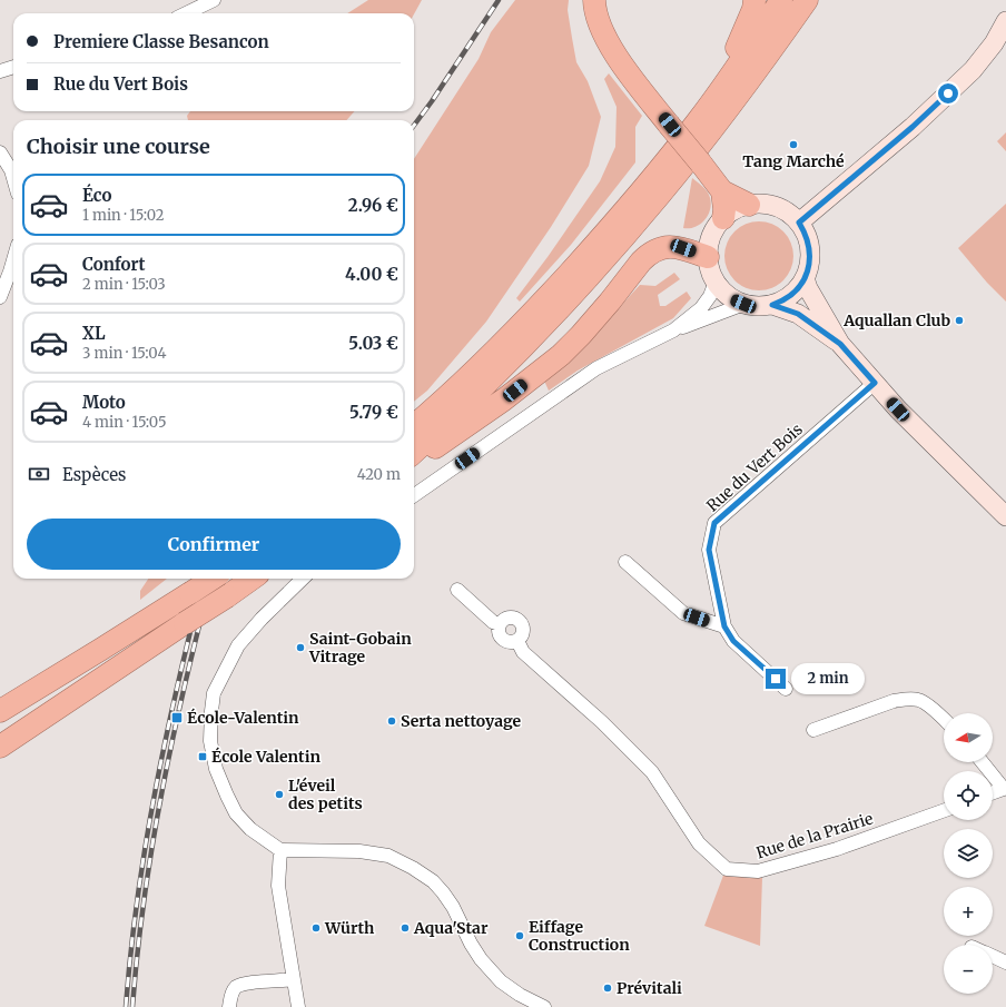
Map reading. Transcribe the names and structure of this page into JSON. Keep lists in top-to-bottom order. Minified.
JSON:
{"streets":{"street":["Rue du Vert Bois","Rue de la Prairie"]},"places":{"other":["Tang Marché","Aquallan Club","Saint-Gobain Vitrage","Serta nettoyage","L'éveil des petits","Würth","Aqua'Star","Eiffage Construction","Prévitali"],"transit":["École-Valentin","École Valentin"]},"north":"left","page":{"banner":["Premiere Classe Besancon","Rue du Vert Bois"],"heading":"Choisir une course","list":[{"name":"Éco","note":"1 min · 15:02","value":"2.96 €"},{"name":"Confort","note":"2 min · 15:03","value":"4.00 €"},{"name":"XL","note":"3 min · 15:04","value":"5.03 €"},{"name":"Moto","note":"4 min · 15:05","value":"5.79 €"}],"pay":["Espèces","420 m"],"buttons":"Confirmer","bubble":"2 min","map_buttons":["+","−"]}}
